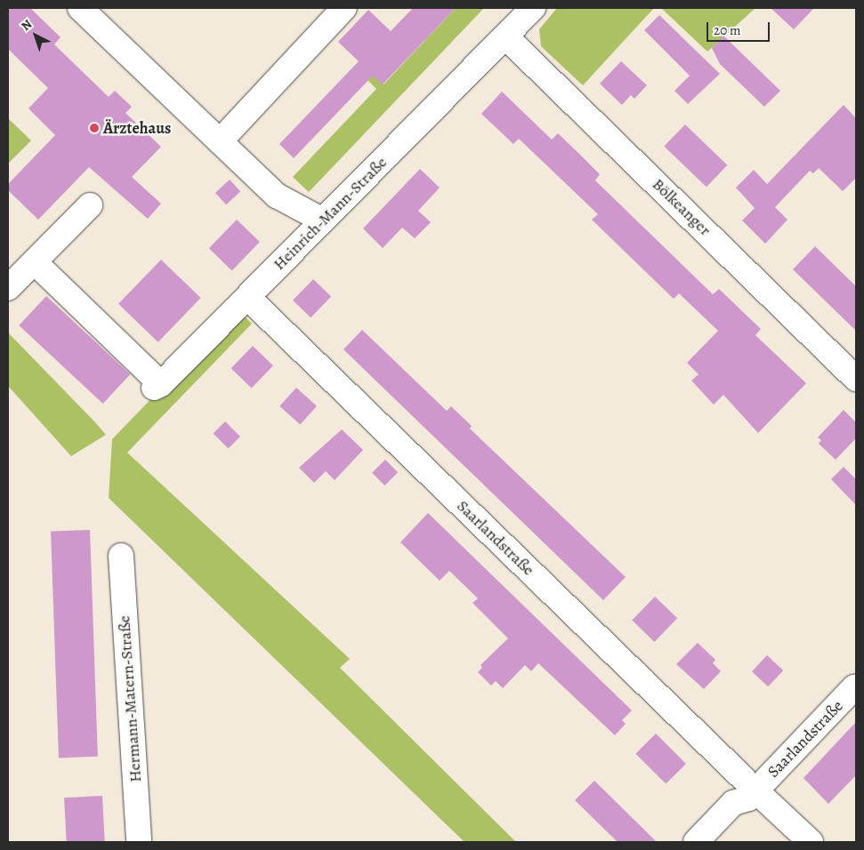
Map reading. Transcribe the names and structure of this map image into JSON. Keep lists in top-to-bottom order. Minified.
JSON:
{"streets":{"street":["Bölkeanger","Heinrich-Mann-Straße","Saarlandstraße","Hermann-Matern-Straße"]},"crossings":[["Bölkeanger","Heinrich-Mann-Straße"],["Heinrich-Mann-Straße","Saarlandstraße"]],"places":["Ärztehaus"],"scale_bar":"20 m","north":"top left"}
